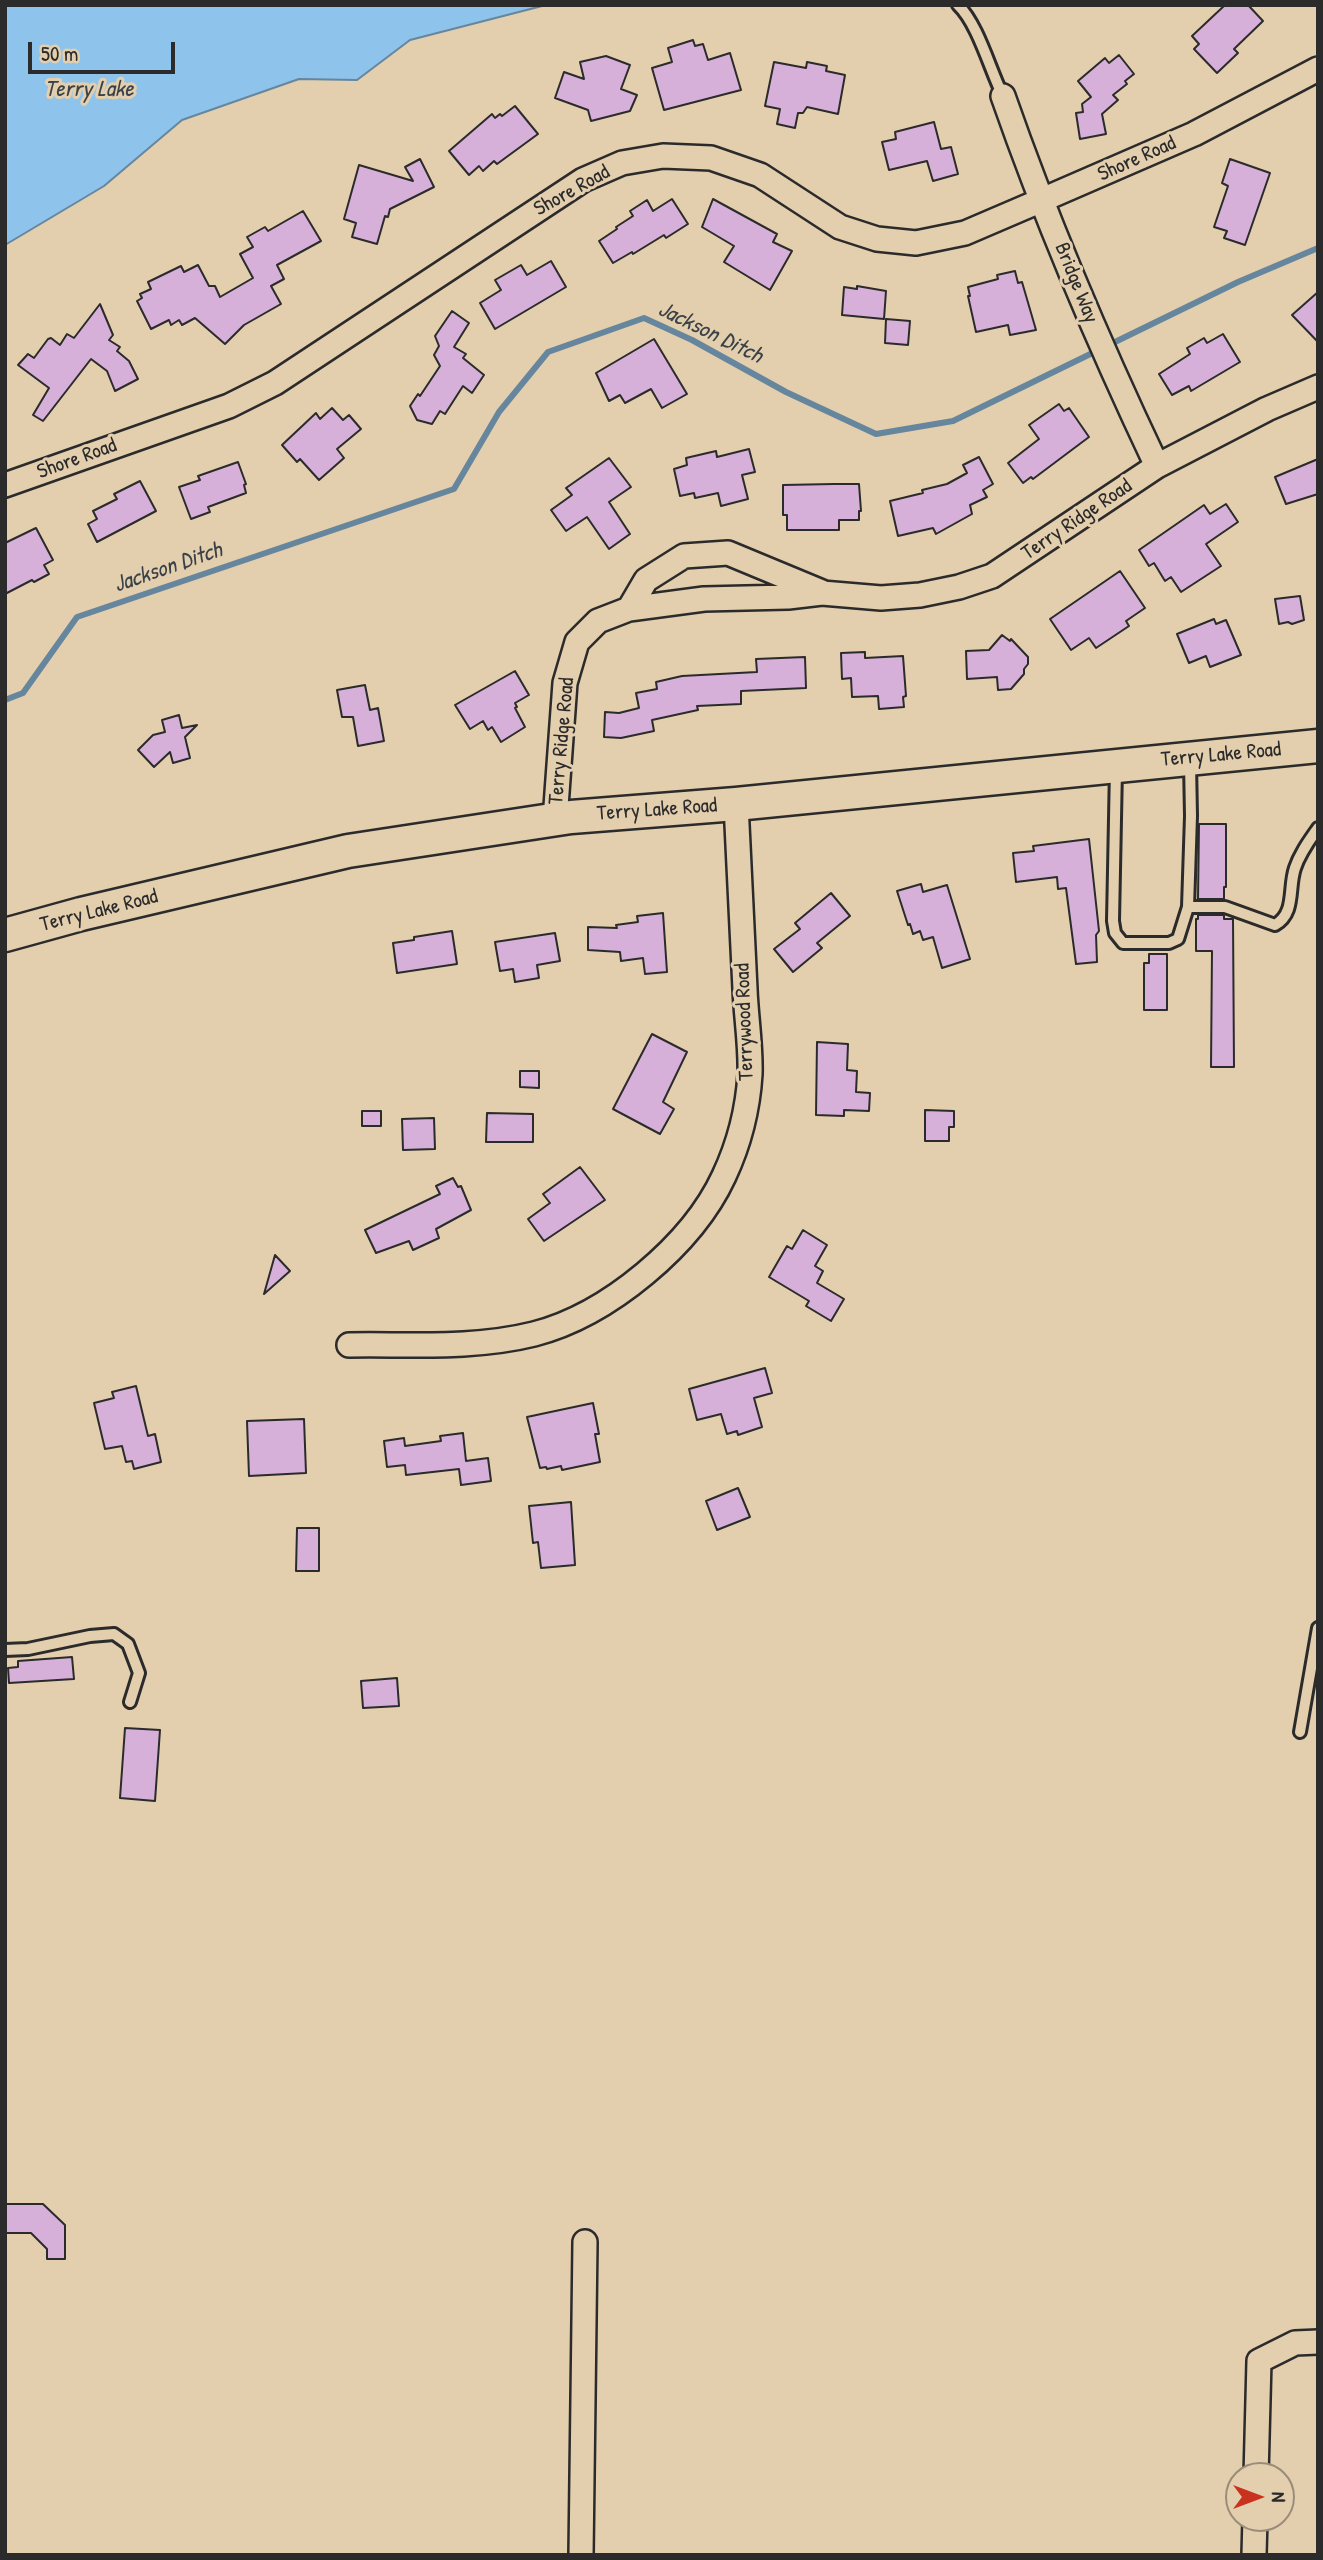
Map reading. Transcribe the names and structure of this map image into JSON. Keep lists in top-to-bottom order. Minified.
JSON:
{"streets":{"main road":["Terry Lake Road"],"street":["Shore Road","Bridge Way","Terry Ridge Road","Terrywood Road"]},"crossings":[["Shore Road","Bridge Way"],["Bridge Way","Terry Ridge Road"],["Terry Ridge Road","Terry Lake Road"],["Terry Lake Road","Terrywood Road"]],"water":["Terry Lake","Jackson Ditch"],"scale_bar":"50 m","north":"right"}
